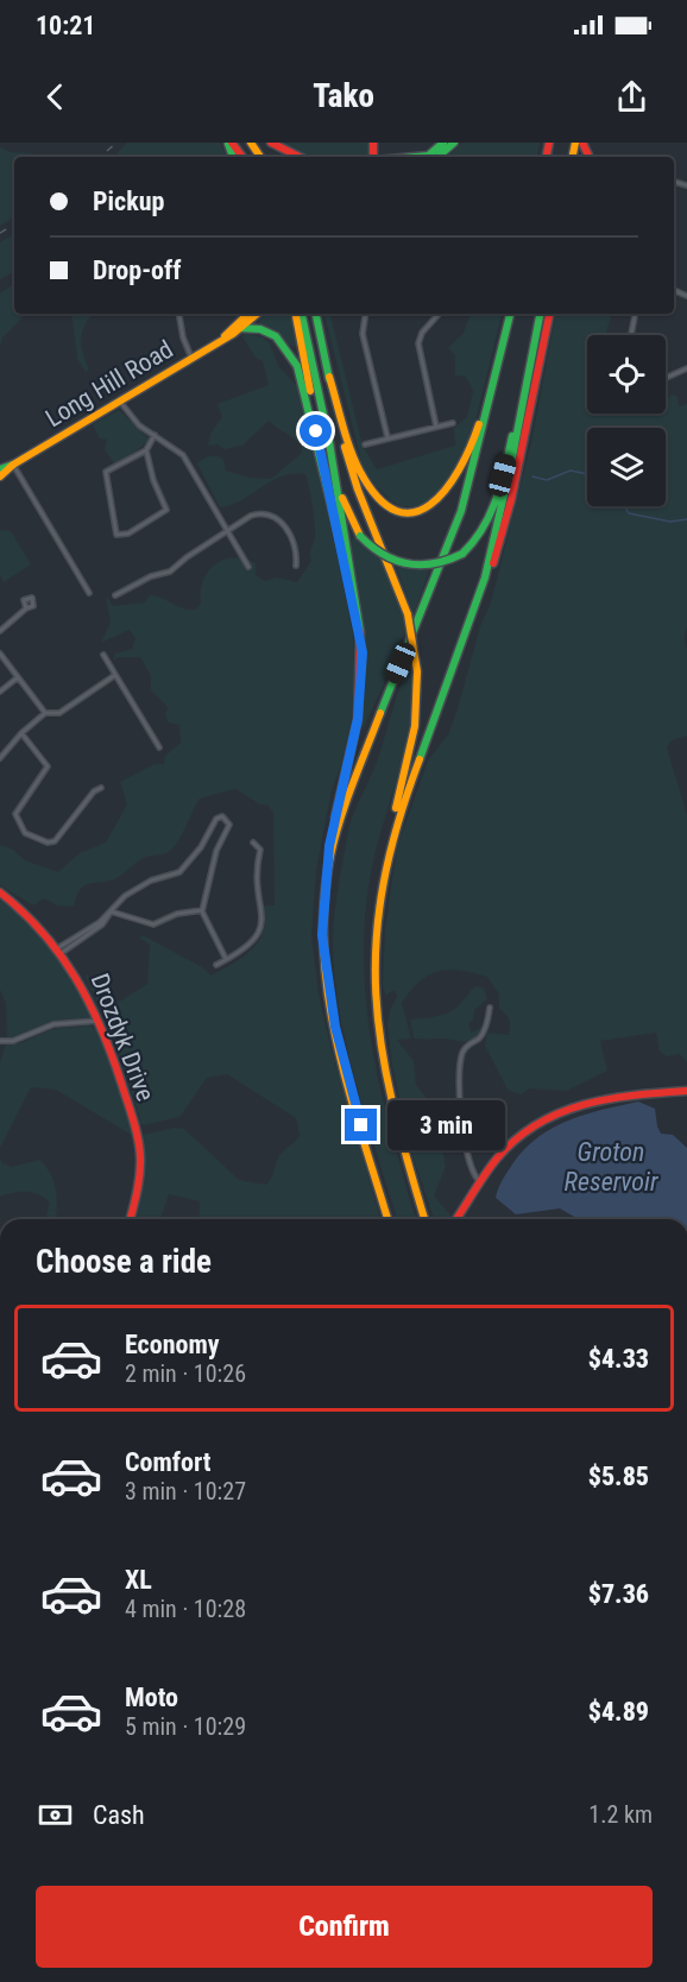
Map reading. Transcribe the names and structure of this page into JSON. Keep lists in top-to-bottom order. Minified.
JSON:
{"streets":{"main road":["Long Hill Road","Drozdyk Drive"]},"water":["Groton Reservoir"],"page":{"status":"10:21","header":"Tako","banner":["Pickup","Drop-off"],"bubble":"3 min","heading":"Choose a ride","list":[{"name":"Economy","note":"2 min · 10:26","value":"$4.33"},{"name":"Comfort","note":"3 min · 10:27","value":"$5.85"},{"name":"XL","note":"4 min · 10:28","value":"$7.36"},{"name":"Moto","note":"5 min · 10:29","value":"$4.89"}],"pay":["Cash","1.2 km"],"buttons":"Confirm"}}
